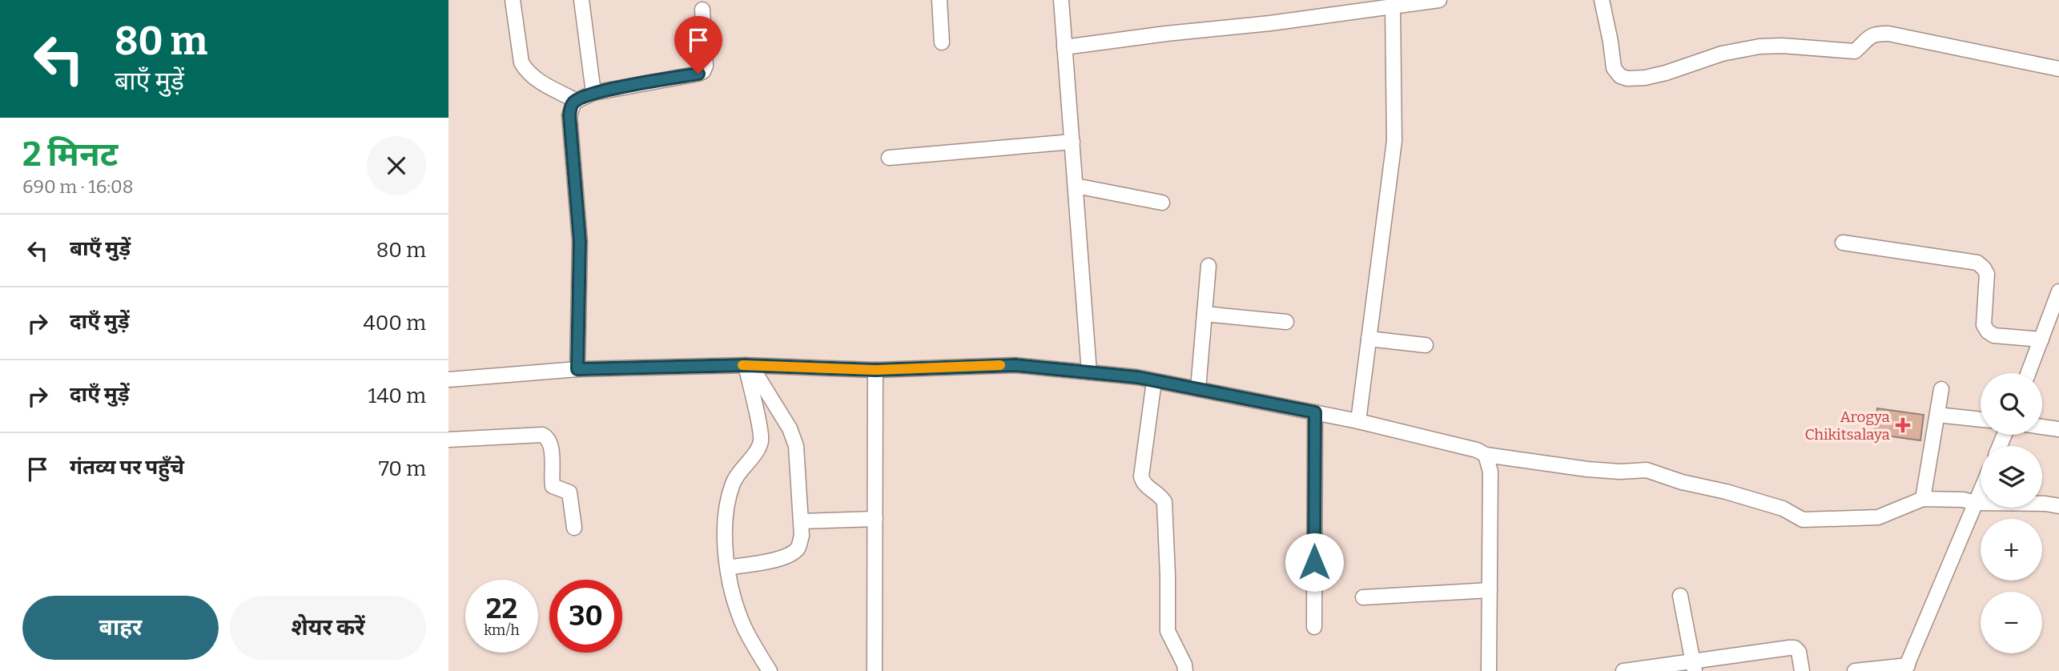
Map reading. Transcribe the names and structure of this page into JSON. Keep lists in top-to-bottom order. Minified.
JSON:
{"places":{"health":["Arogya Chikitsalaya"]},"page":{"turn":["80 m","बाएँ मुड़ें"],"heading":["2 मिनट","690 m · 16:08"],"list":[{"name":"बाएँ मुड़ें","value":"80 m"},{"name":"दाएँ मुड़ें","value":"400 m"},{"name":"दाएँ मुड़ें","value":"140 m"},{"name":"गंतव्य पर पहुँचे","value":"70 m"}],"map_buttons":["+","−"],"speed":"22 km/h","limit":"30","buttons":["बाहर","शेयर करें"]}}
